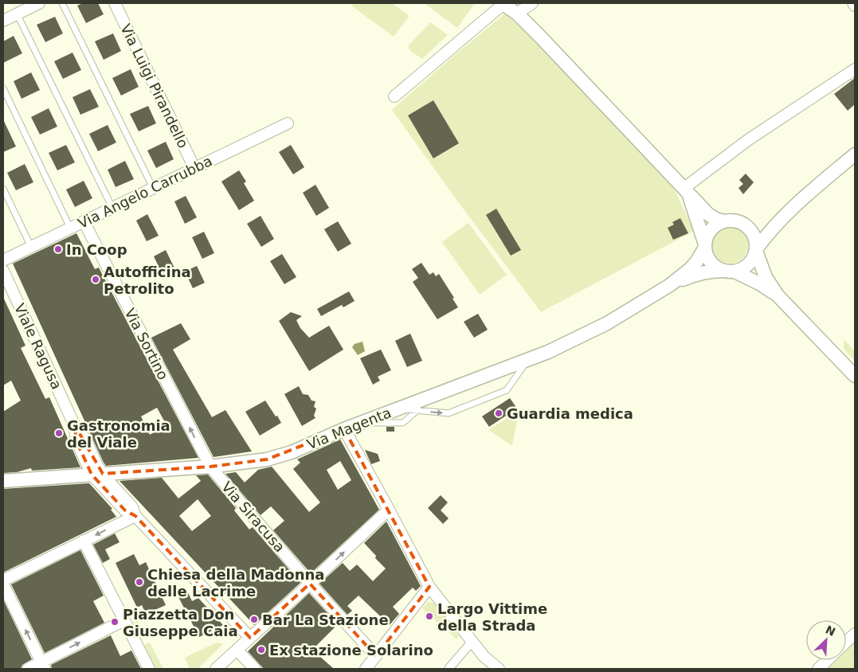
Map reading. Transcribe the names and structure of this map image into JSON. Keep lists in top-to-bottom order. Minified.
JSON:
{"streets":{"street":["Via Luigi Pirandello","Via Angelo Carrubba","Via Sortino","Viale Ragusa","Via Magenta","Via Siracusa"]},"crossings":[["Via Luigi Pirandello","Via Angelo Carrubba"],["Via Angelo Carrubba","Via Sortino"],["Via Sortino","Via Magenta"],["Via Sortino","Via Siracusa"],["Viale Ragusa","Via Magenta"],["Via Magenta","Via Siracusa"]],"one_way":["Via Sortino"],"places":["In Coop","Autofficina Petrolito","Guardia medica","Gastronomia del Viale","Chiesa della Madonna delle Lacrime","Largo Vittime della Strada","Bar La Stazione","Piazzetta Don Giuseppe Caia","Ex stazione Solarino"],"north":"top right"}
